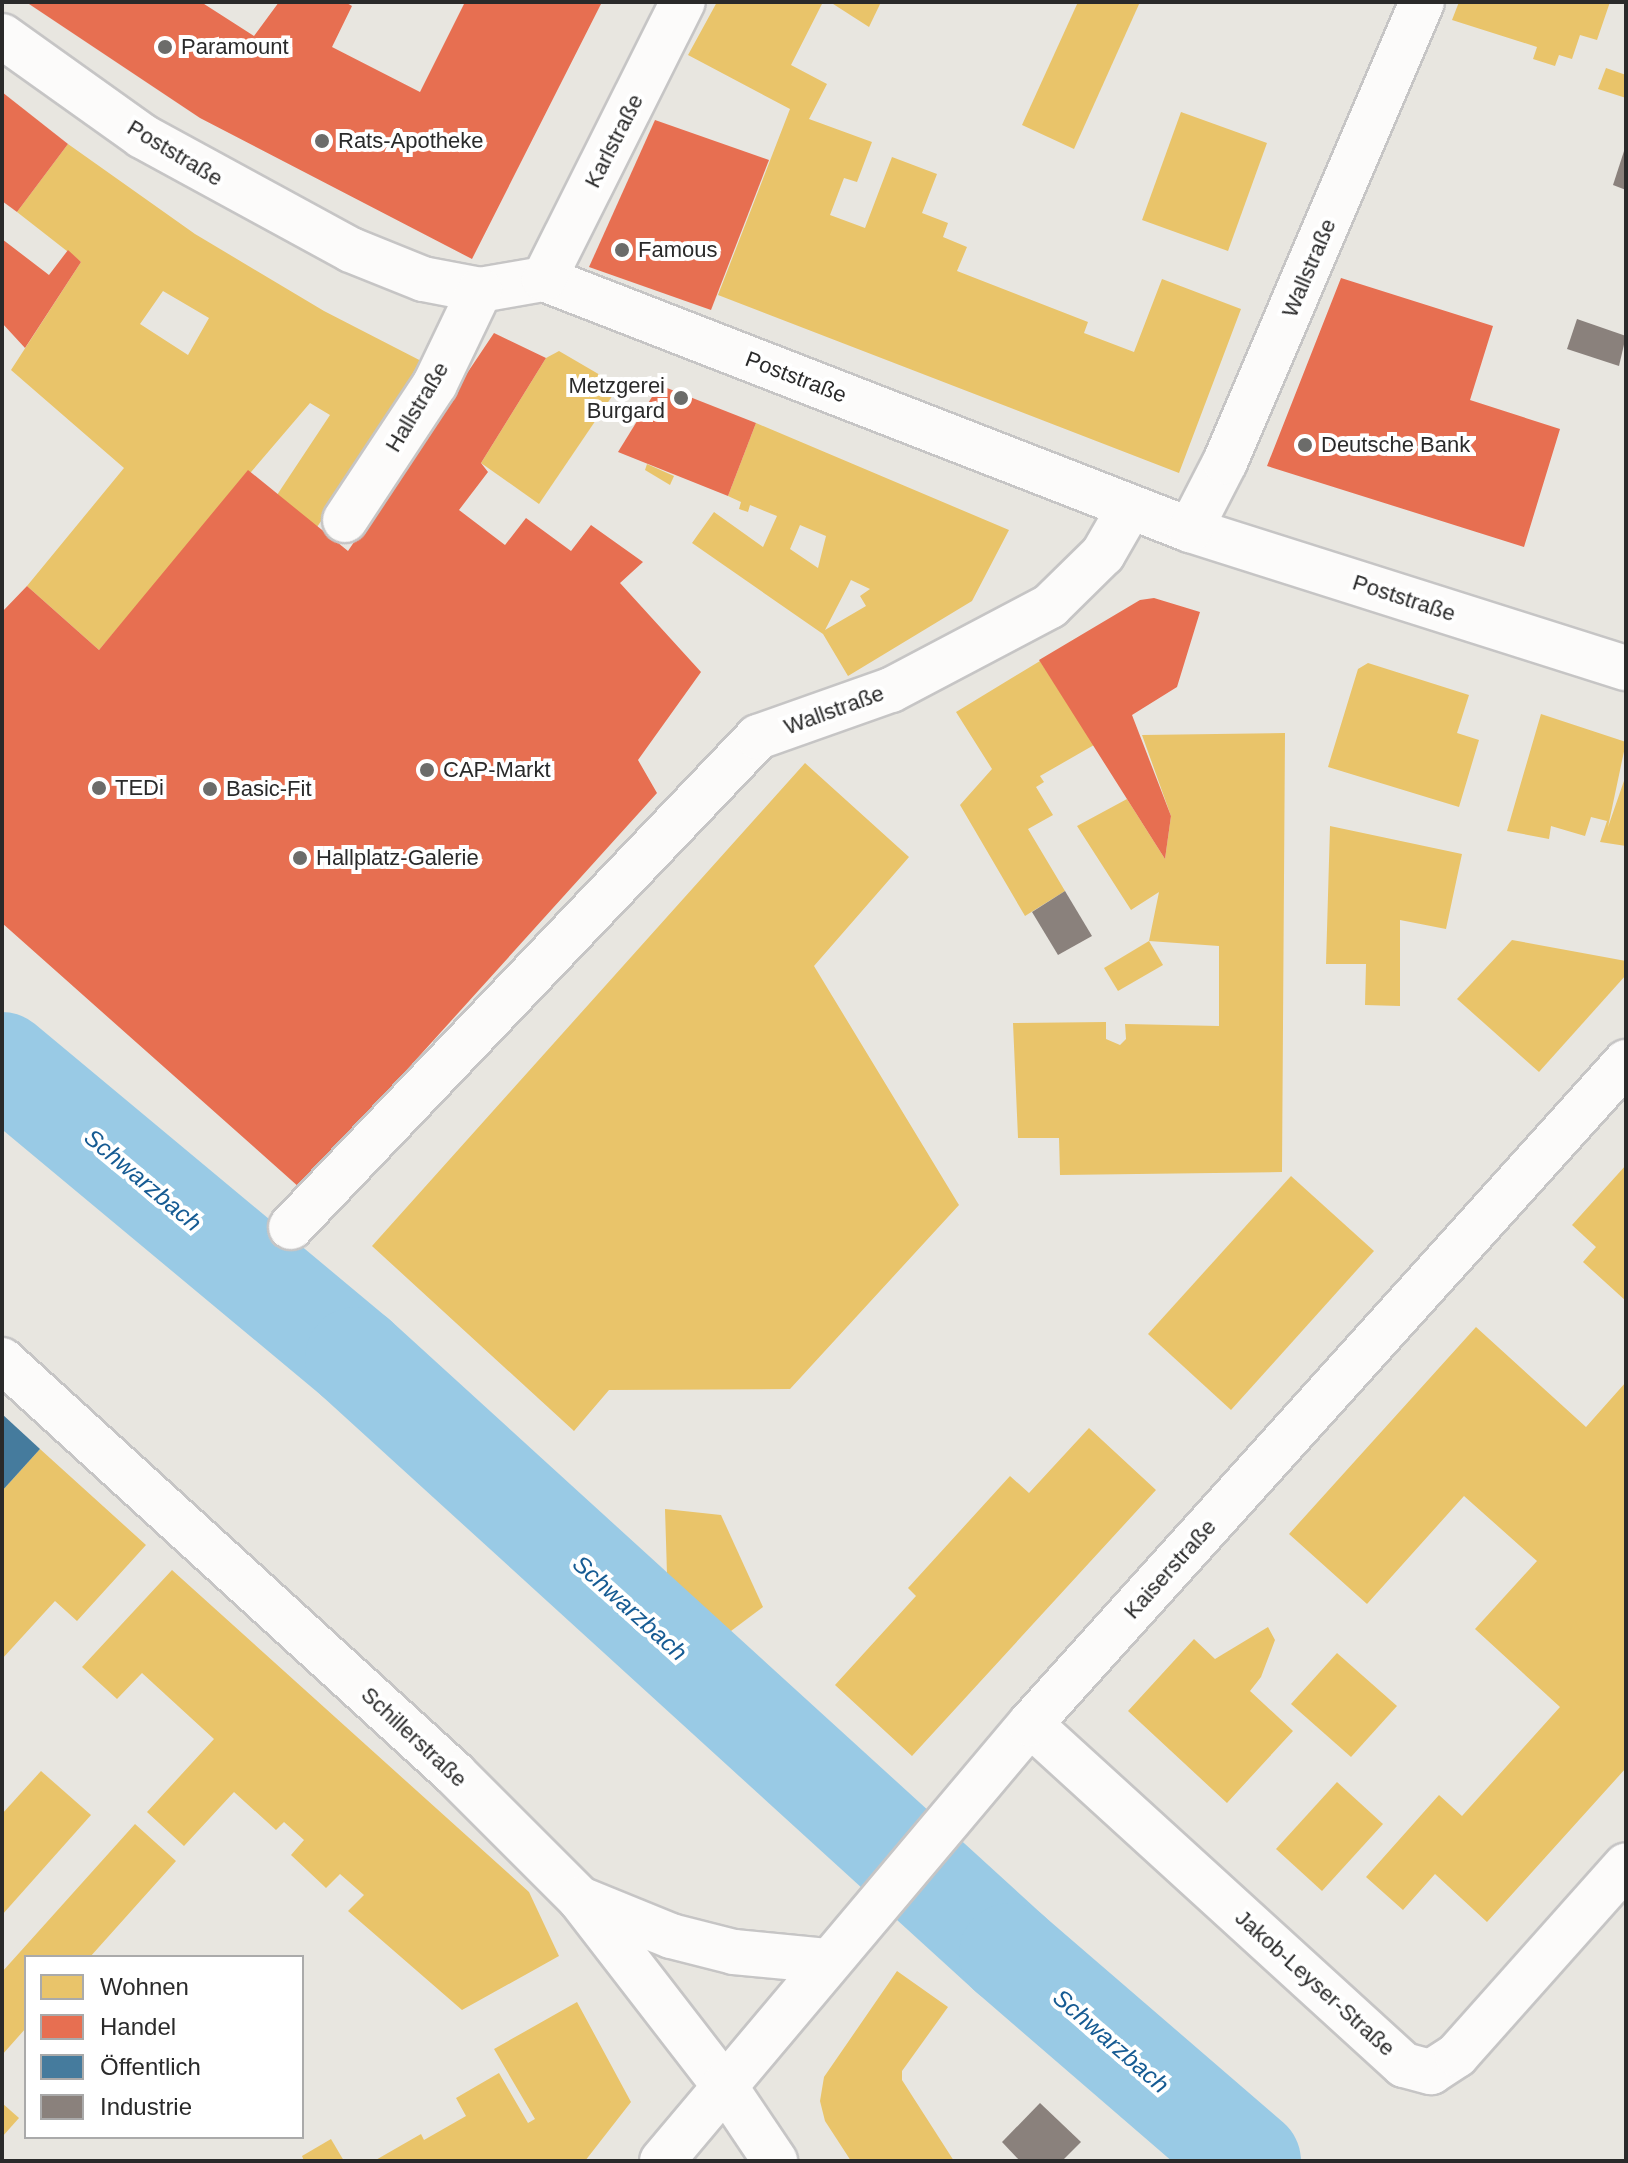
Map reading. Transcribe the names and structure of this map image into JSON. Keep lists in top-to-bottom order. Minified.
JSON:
{"streets":{"street":["Karlstraße","Poststraße","Wallstraße","Hallstraße","Kaiserstraße","Schillerstraße","Jakob-Leyser-Straße"]},"crossings":[["Karlstraße","Poststraße"],["Poststraße","Wallstraße"],["Poststraße","Hallstraße"],["Kaiserstraße","Schillerstraße"],["Kaiserstraße","Jakob-Leyser-Straße"]],"water":["Schwarzbach"],"places":["Paramount","Rats-Apotheke","Famous","Metzgerei Burgard","Deutsche Bank","CAP-Markt","TEDi","Basic-Fit","Hallplatz-Galerie"],"legend":["Wohnen","Handel","Öffentlich","Industrie"]}
